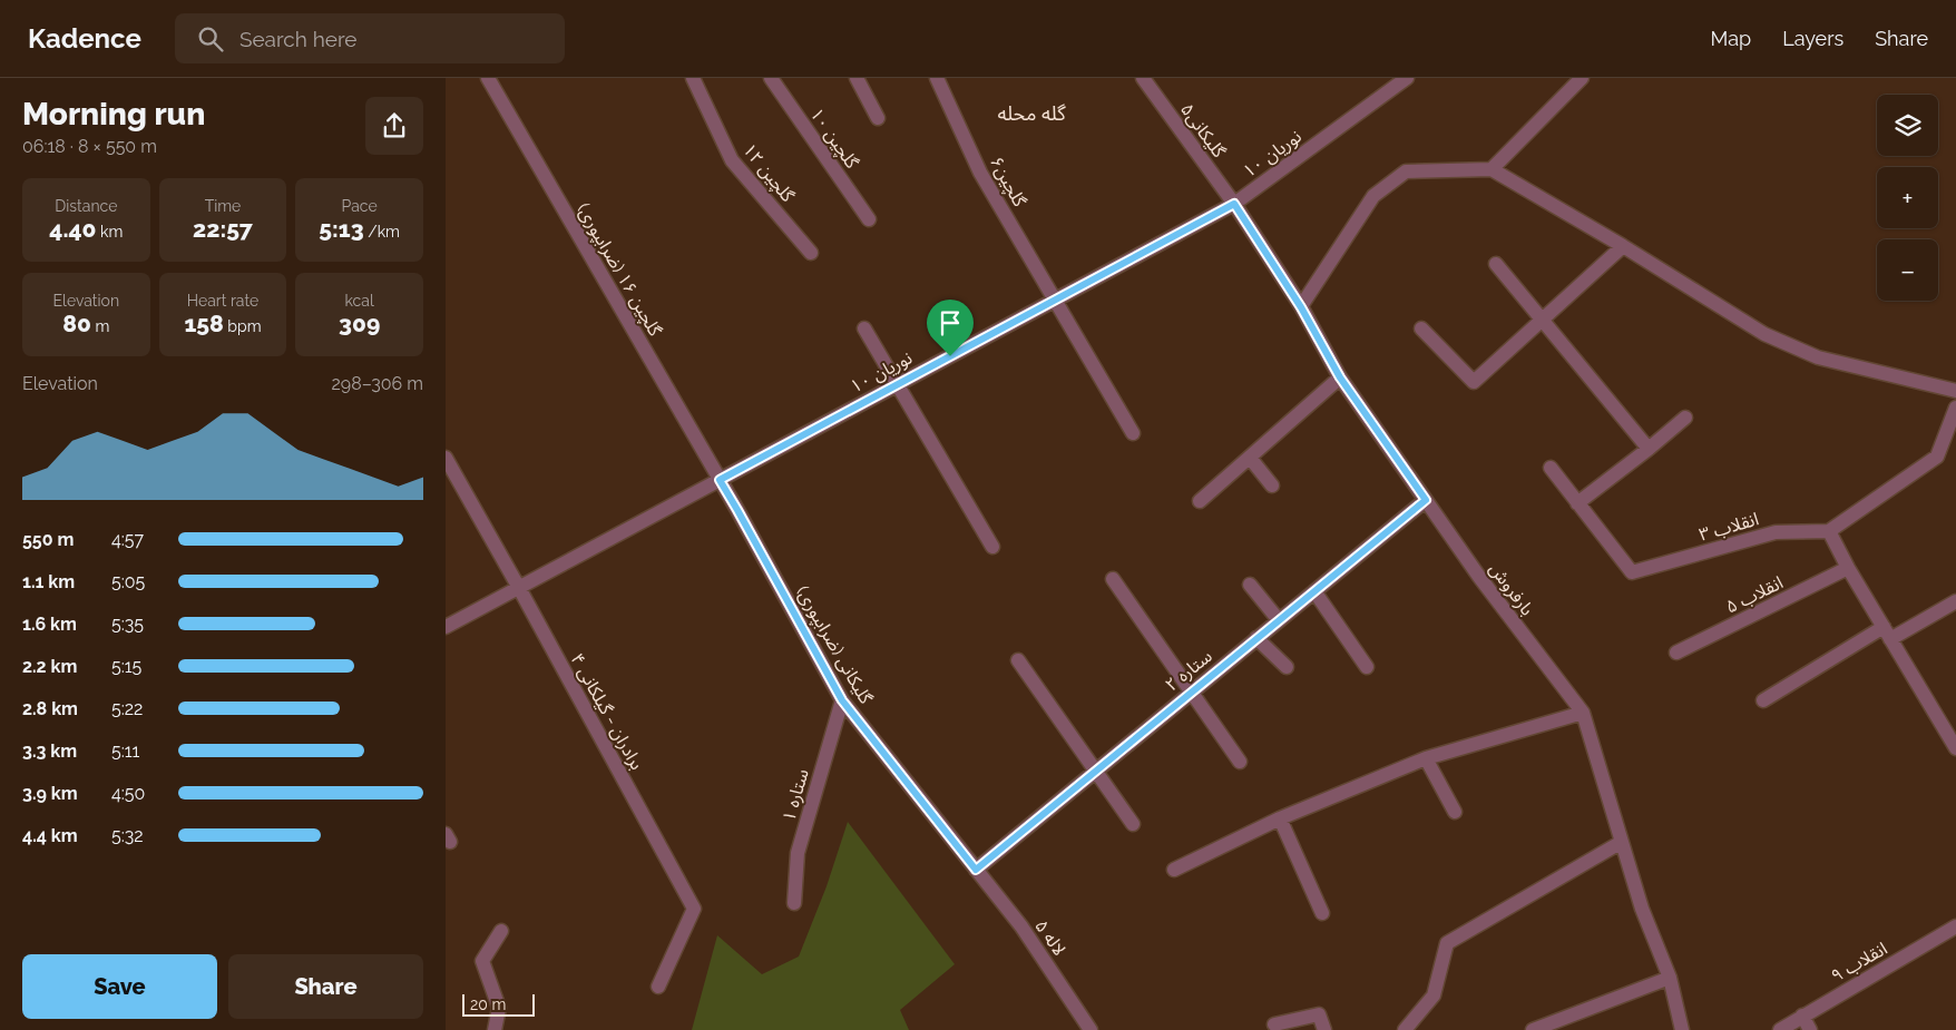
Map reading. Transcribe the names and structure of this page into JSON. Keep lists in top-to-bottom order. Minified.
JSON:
{"streets":{"street":["گلیکانی۵","گلچین ۱۰","نوریان ۱۰","گلچین ۱۲","گلچین۶","گلچین ۱۶ (ضرابپوری)","انقلاب ۳","بارفروش","انقلاب ۵","گلیکانی (ضرابپوری)","ستاره ۲","برادران - گیلکانی ۴","ستاره ۱","لاله ۵","انقلاب ۹"]},"crossings":[["گلیکانی۵","نوریان ۱۰"],["گلیکانی۵","بارفروش"],["نوریان ۱۰","گلچین۶"],["نوریان ۱۰","گلچین ۱۶ (ضرابپوری)"],["نوریان ۱۰","بارفروش"],["نوریان ۱۰","گلیکانی (ضرابپوری)"],["نوریان ۱۰","برادران - گیلکانی ۴"],["گلچین ۱۶ (ضرابپوری)","گلیکانی (ضرابپوری)"],["بارفروش","ستاره ۲"],["گلیکانی (ضرابپوری)","ستاره ۲"],["گلیکانی (ضرابپوری)","ستاره ۱"],["گلیکانی (ضرابپوری)","لاله ۵"],["ستاره ۲","لاله ۵"]],"districts":["گله محله"],"scale_bar":"20 m","page":{"header":"Kadence","search":"Search here","nav":["Map","Layers","Share"],"heading":["Morning run","06:18 · 8 × 550 m"],"map_buttons":["+","−"],"stats":[["Distance","4.40 km"],["Time","22:57"],["Pace","5:13 /km"],["Elevation","80 m"],["Heart rate","158 bpm"],["kcal","309"]],"chart":["Elevation","298–306 m"],"list":[{"name":"550 m","note":"4:57"},{"name":"1.1 km","note":"5:05"},{"name":"1.6 km","note":"5:35"},{"name":"2.2 km","note":"5:15"},{"name":"2.8 km","note":"5:22"},{"name":"3.3 km","note":"5:11"},{"name":"3.9 km","note":"4:50"},{"name":"4.4 km","note":"5:32"}],"buttons":["Save","Share"],"scale":"20 m"}}
